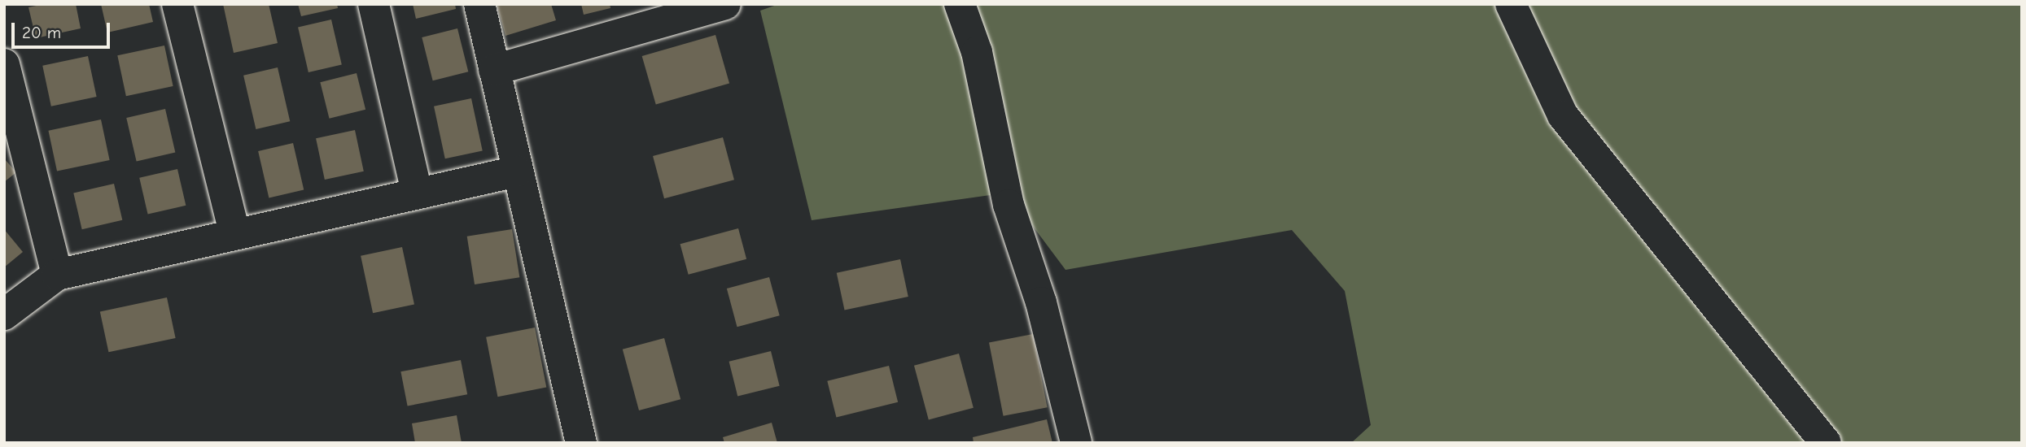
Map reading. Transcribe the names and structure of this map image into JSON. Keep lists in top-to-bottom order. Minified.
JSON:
{"scale_bar":"20 m"}
